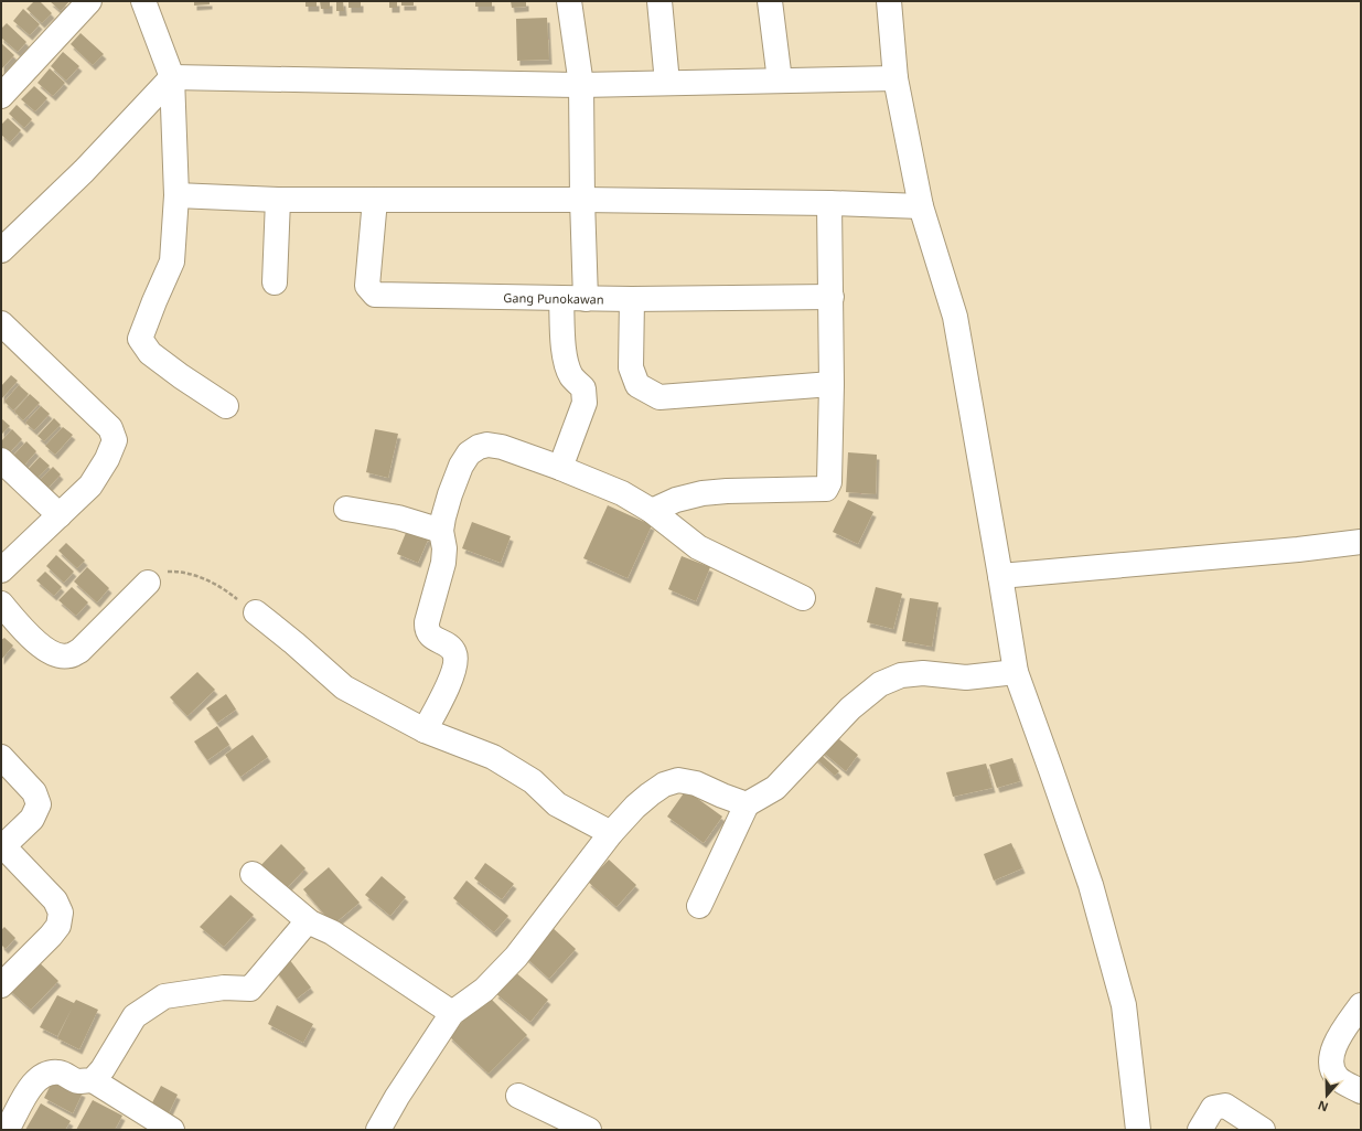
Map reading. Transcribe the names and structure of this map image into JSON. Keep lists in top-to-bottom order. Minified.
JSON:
{"streets":{"street":["Gang Punokawan"]},"north":"bottom"}
